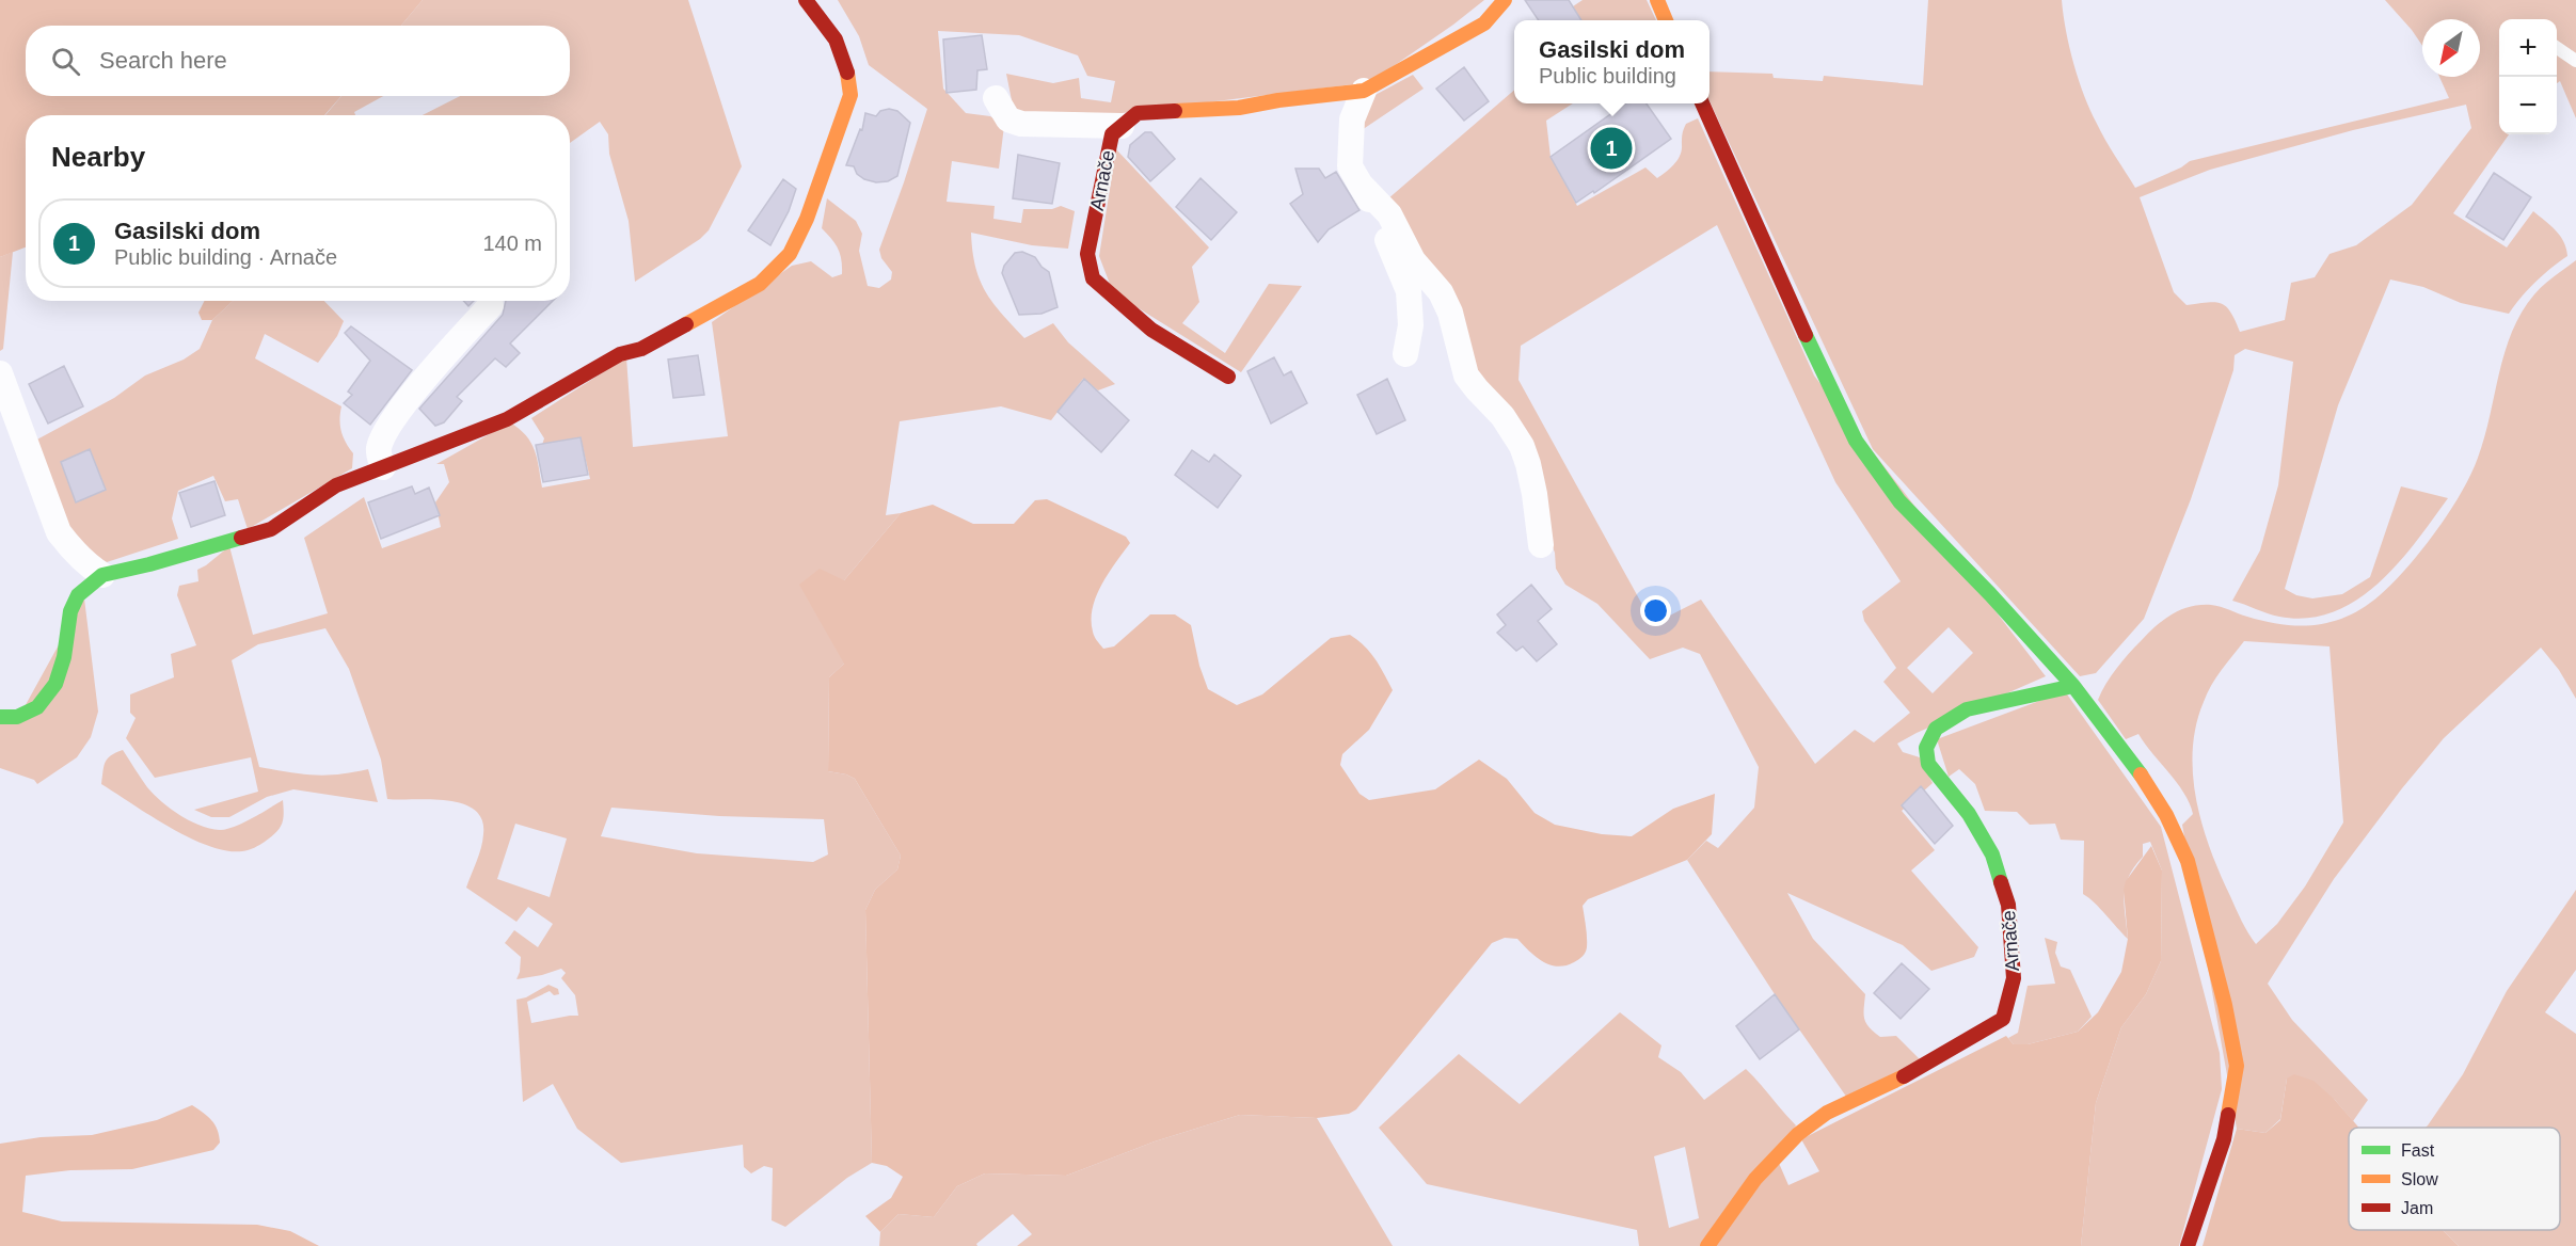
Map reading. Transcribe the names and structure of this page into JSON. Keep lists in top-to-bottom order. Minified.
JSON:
{"streets":{"street":["Arnače"]},"legend":["Fast","Slow","Jam"],"north":"bottom left","page":{"map_buttons":["+","−"],"popup":["Gasilski dom","Public building"],"search":"Search here","heading":"Nearby","pins":"1","list":[{"mark":"1","name":"Gasilski dom","note":"Public building · Arnače","value":"140 m"}]}}
